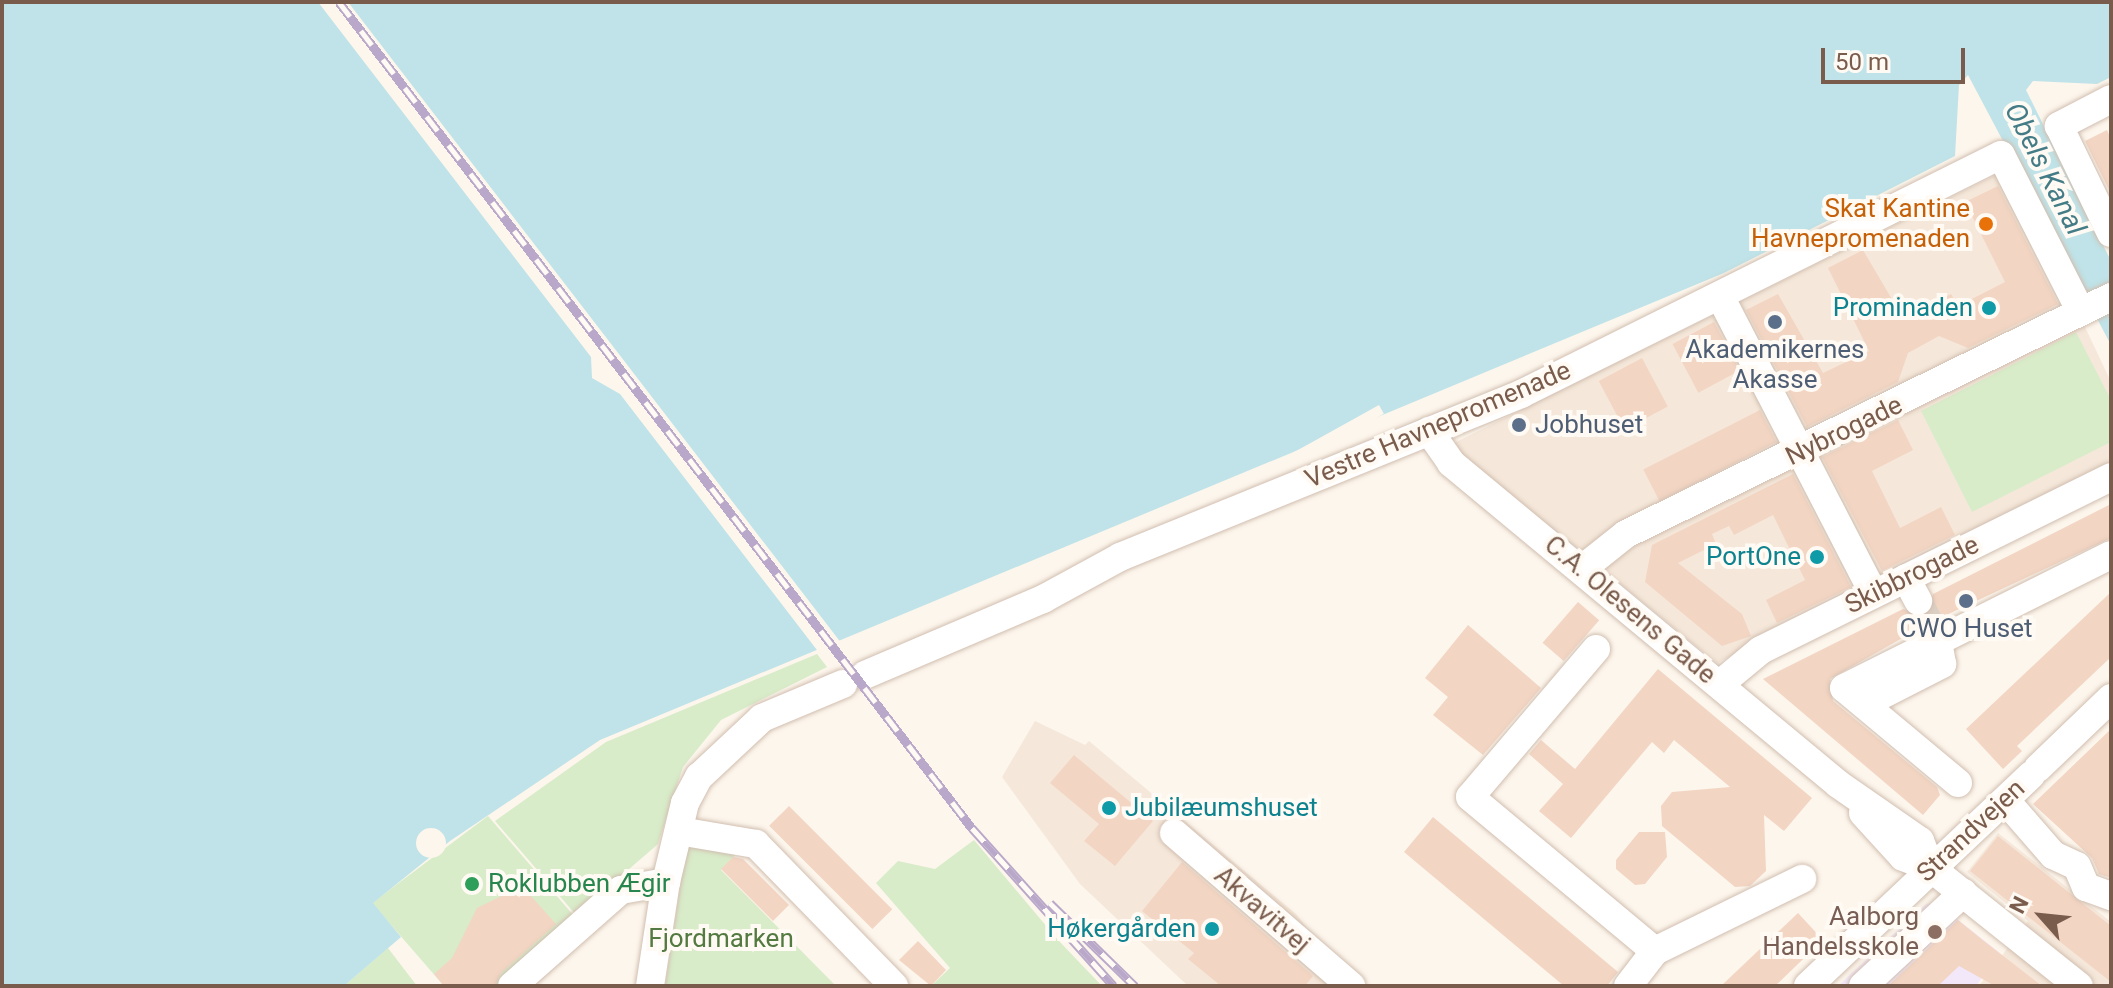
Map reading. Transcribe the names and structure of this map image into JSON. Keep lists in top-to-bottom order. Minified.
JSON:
{"streets":{"street":["Vestre Havnepromenade","Nybrogade","Skibbrogade","C.A. Olesens Gade","Strandvejen","Akvavitvej"]},"crossings":[["Vestre Havnepromenade","Nybrogade"],["Vestre Havnepromenade","C.A. Olesens Gade"],["Nybrogade","C.A. Olesens Gade"],["Skibbrogade","C.A. Olesens Gade"],["C.A. Olesens Gade","Strandvejen"]],"water":["Obels Kanal"],"parks":["Fjordmarken"],"places":["Skat Kantine Havnepromenaden","Prominaden","Akademikernes Akasse","Jobhuset","PortOne","CWO Huset","Jubilæumshuset","Roklubben Ægir","Høkergården","Aalborg Handelsskole"],"scale_bar":"50 m","north":"top left"}
